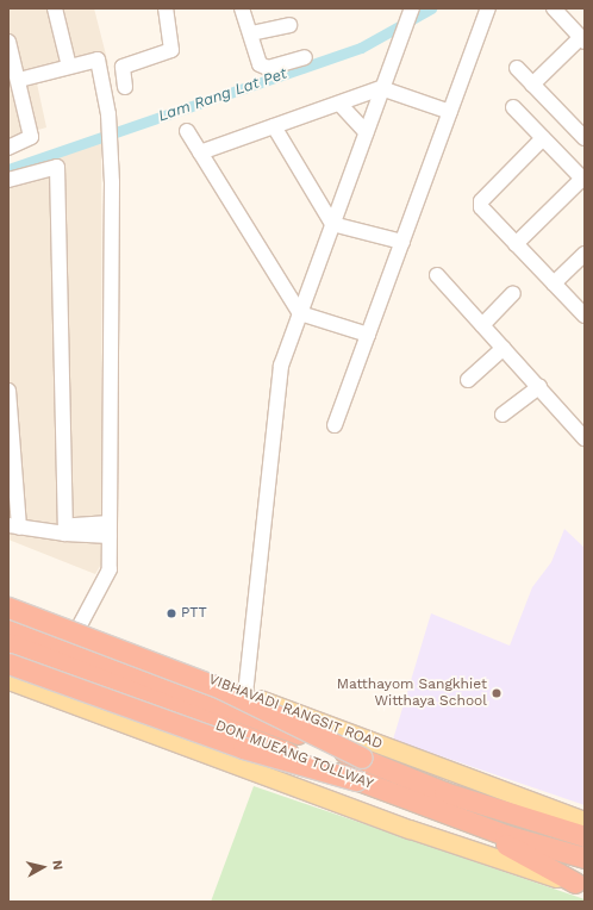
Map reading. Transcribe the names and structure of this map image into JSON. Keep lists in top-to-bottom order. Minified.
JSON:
{"streets":{"highway":["VIBHAVADI RANGSIT ROAD","DON MUEANG TOLLWAY"]},"water":["Lam Rang Lat Pet"],"places":["PTT","Matthayom Sangkhiet Witthaya School"],"north":"right"}
